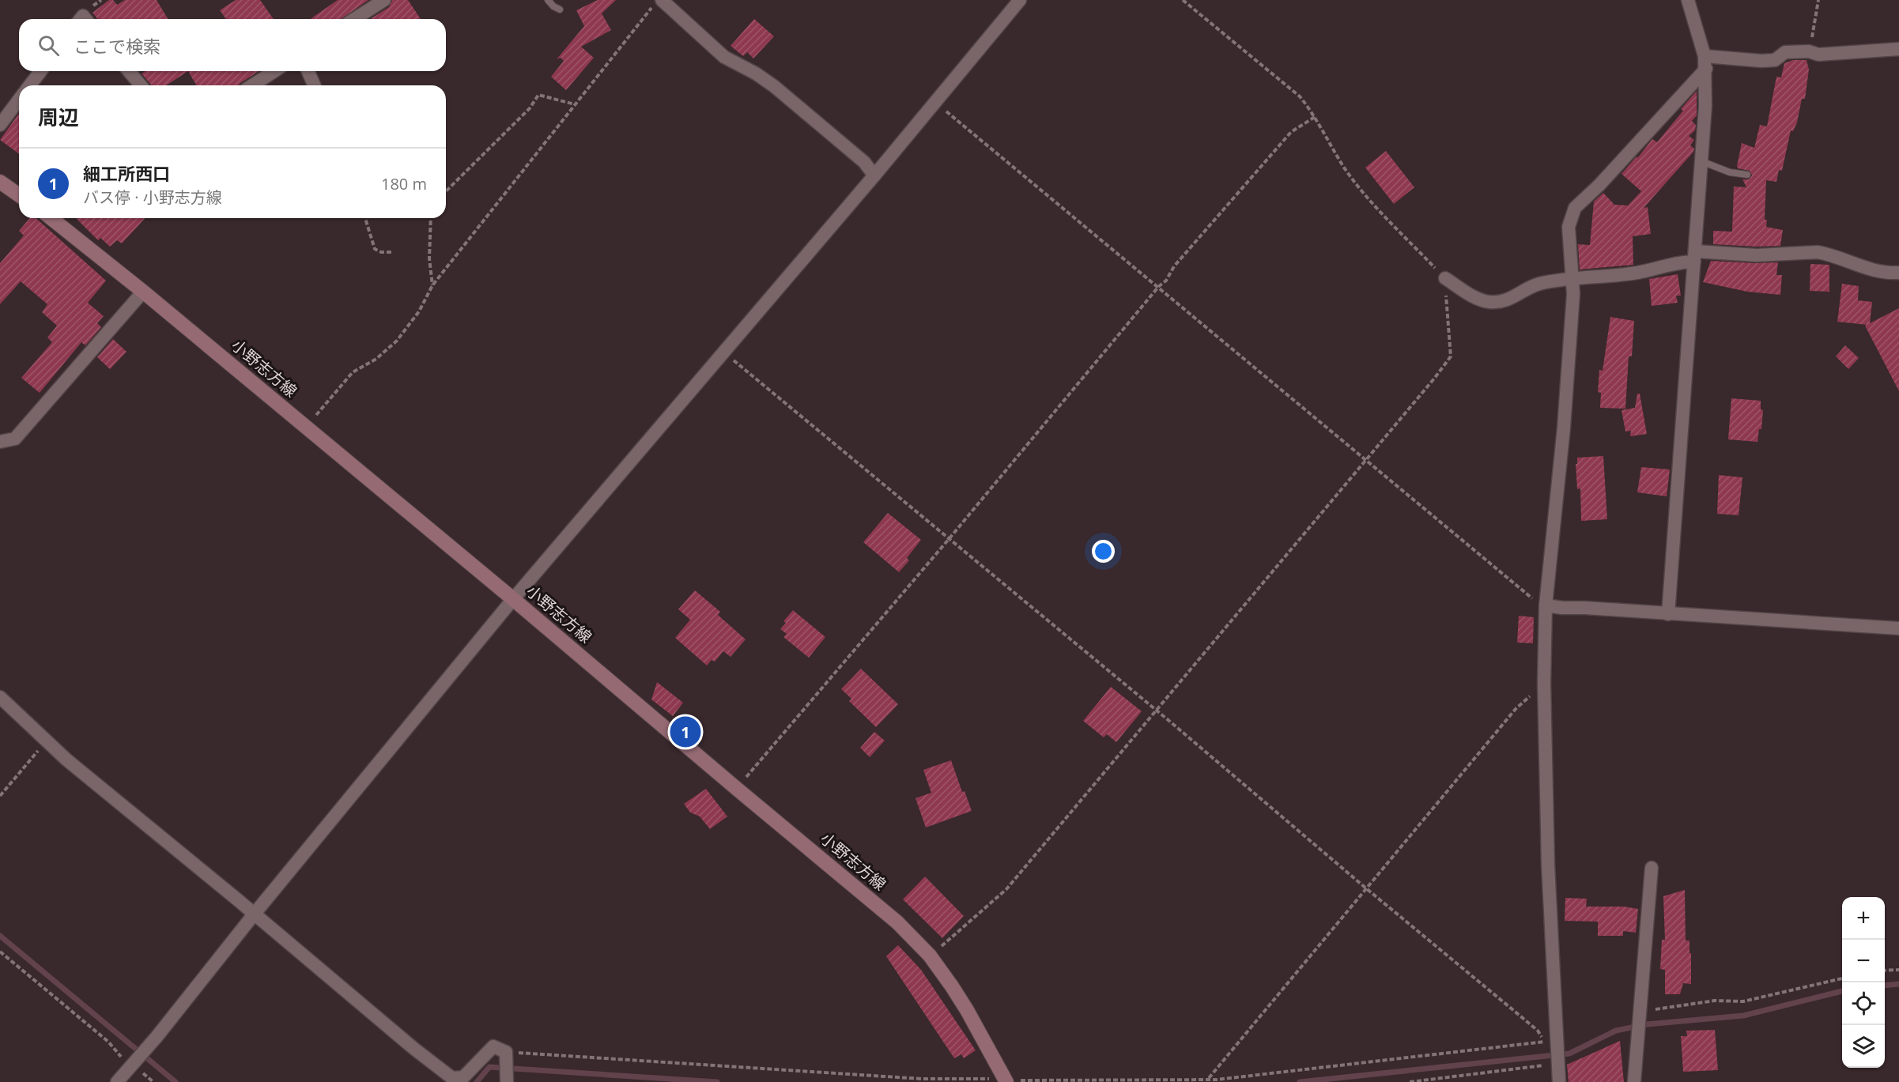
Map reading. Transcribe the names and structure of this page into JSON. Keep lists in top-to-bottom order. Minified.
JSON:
{"streets":{"main road":["小野志方線"]},"page":{"search":"ここで検索","heading":"周辺","list":[{"mark":"1","name":"細工所西口","note":"バス停 · 小野志方線","value":"180 m"}],"pins":"1","map_buttons":["+","−"]}}
